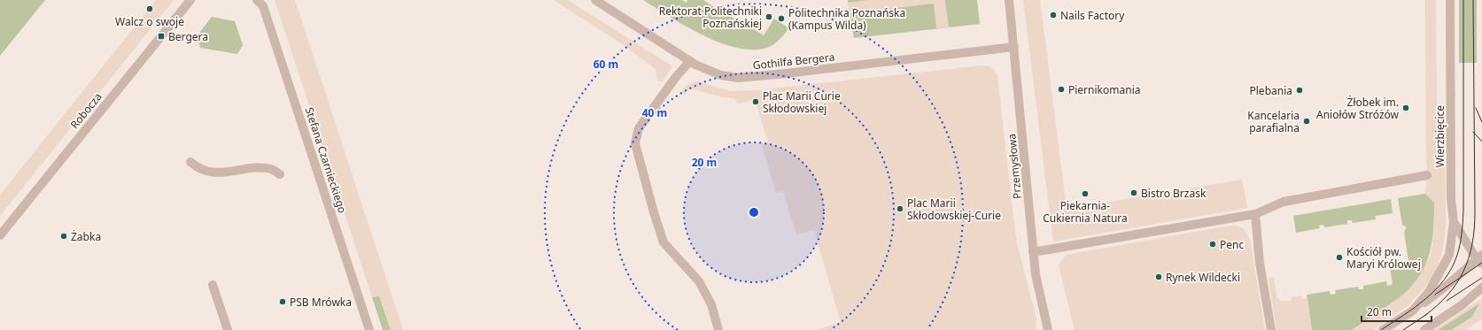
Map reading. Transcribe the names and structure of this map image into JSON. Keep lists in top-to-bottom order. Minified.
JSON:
{"streets":{"street":["Gothilfa Bergera","Robocza","Wierzbięcice","Stefana Czarnieckiego","Przemysłowa"]},"crossings":[["Gothilfa Bergera","Przemysłowa"]],"places":{"other":["Walcz o swoje","Nails Factory","Rektorat Politechniki Poznańskiej","Politechnika Poznańska (Kampus Wilda)","Piernikomania","Plebania","Plac Marii Curie Skłodowskiej","Żłobek im. Aniołów Stróżów","Kancelaria parafialna","Bistro Brzask","Piekarnia- Cukiernia Natura","Plac Marii Skłodowskiej-Curie","Żabka","Penc","Kościół pw. Maryi Królowej","Rynek Wildecki","PSB Mrówka"],"transit":["Bergera"]},"scale_bar":"20 m","rings":["60 m","40 m","20 m"]}
